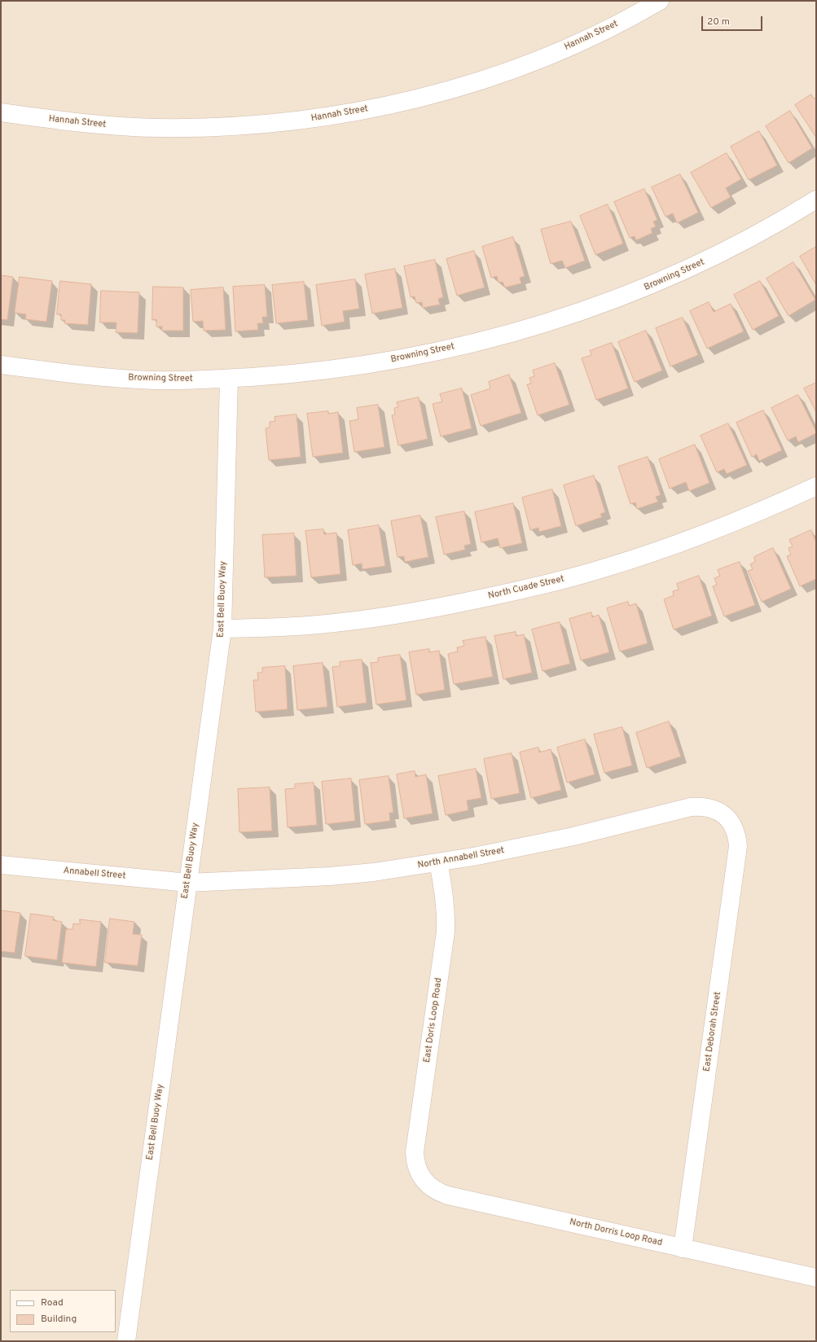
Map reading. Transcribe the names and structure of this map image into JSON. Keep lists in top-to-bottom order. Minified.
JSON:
{"streets":{"street":["Hannah Street","Browning Street","North Cuade Street","East Bell Buoy Way","North Annabell Street","Annabell Street","East Doris Loop Road","East Deborah Street","North Dorris Loop Road"]},"crossings":[["Browning Street","East Bell Buoy Way"],["North Cuade Street","East Bell Buoy Way"],["East Bell Buoy Way","North Annabell Street"],["East Bell Buoy Way","Annabell Street"],["North Annabell Street","Annabell Street"],["North Annabell Street","East Doris Loop Road"],["North Annabell Street","East Deborah Street"],["East Doris Loop Road","North Dorris Loop Road"],["East Deborah Street","North Dorris Loop Road"]],"legend":["Road","Building"],"scale_bar":"20 m"}
